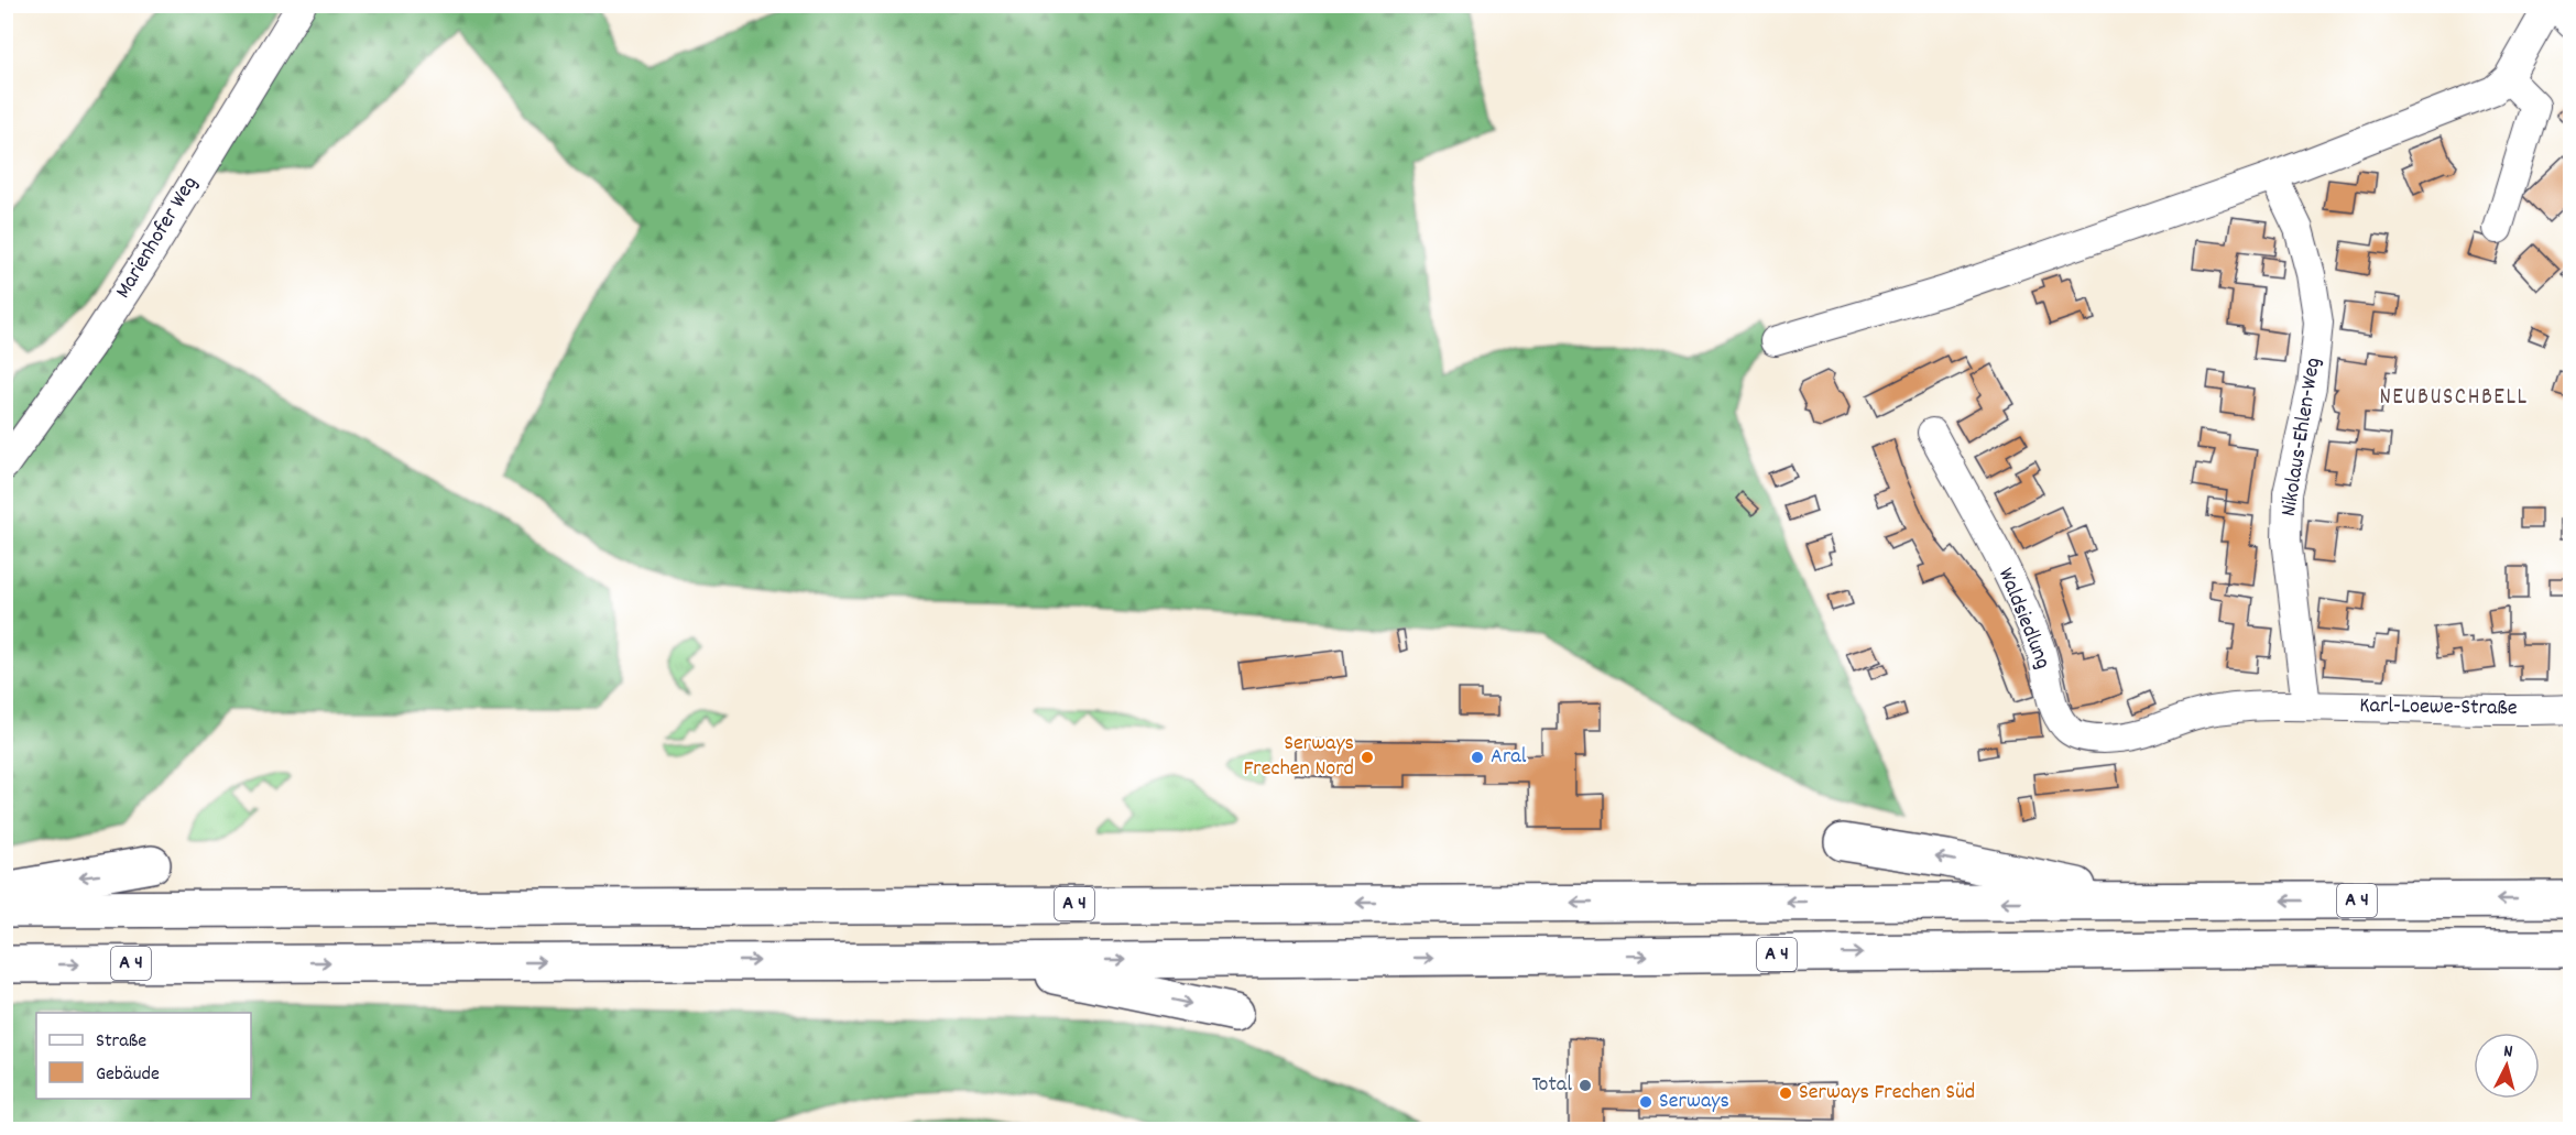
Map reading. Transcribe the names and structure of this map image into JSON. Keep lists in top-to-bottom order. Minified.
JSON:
{"streets":{"highway":["A 4"],"street":["Marienhofer Weg","Nikolaus-Ehlen-Weg","Waldsiedlung","Karl-Loewe-Straße"]},"crossings":[["Nikolaus-Ehlen-Weg","Waldsiedlung"],["Nikolaus-Ehlen-Weg","Karl-Loewe-Straße"],["Waldsiedlung","Karl-Loewe-Straße"]],"districts":["NEUBUSCHBELL"],"places":["Serways Frechen Nord","Aral","Total","Serways Frechen Süd","Serways"],"legend":["Straße","Gebäude"],"north":"top"}
